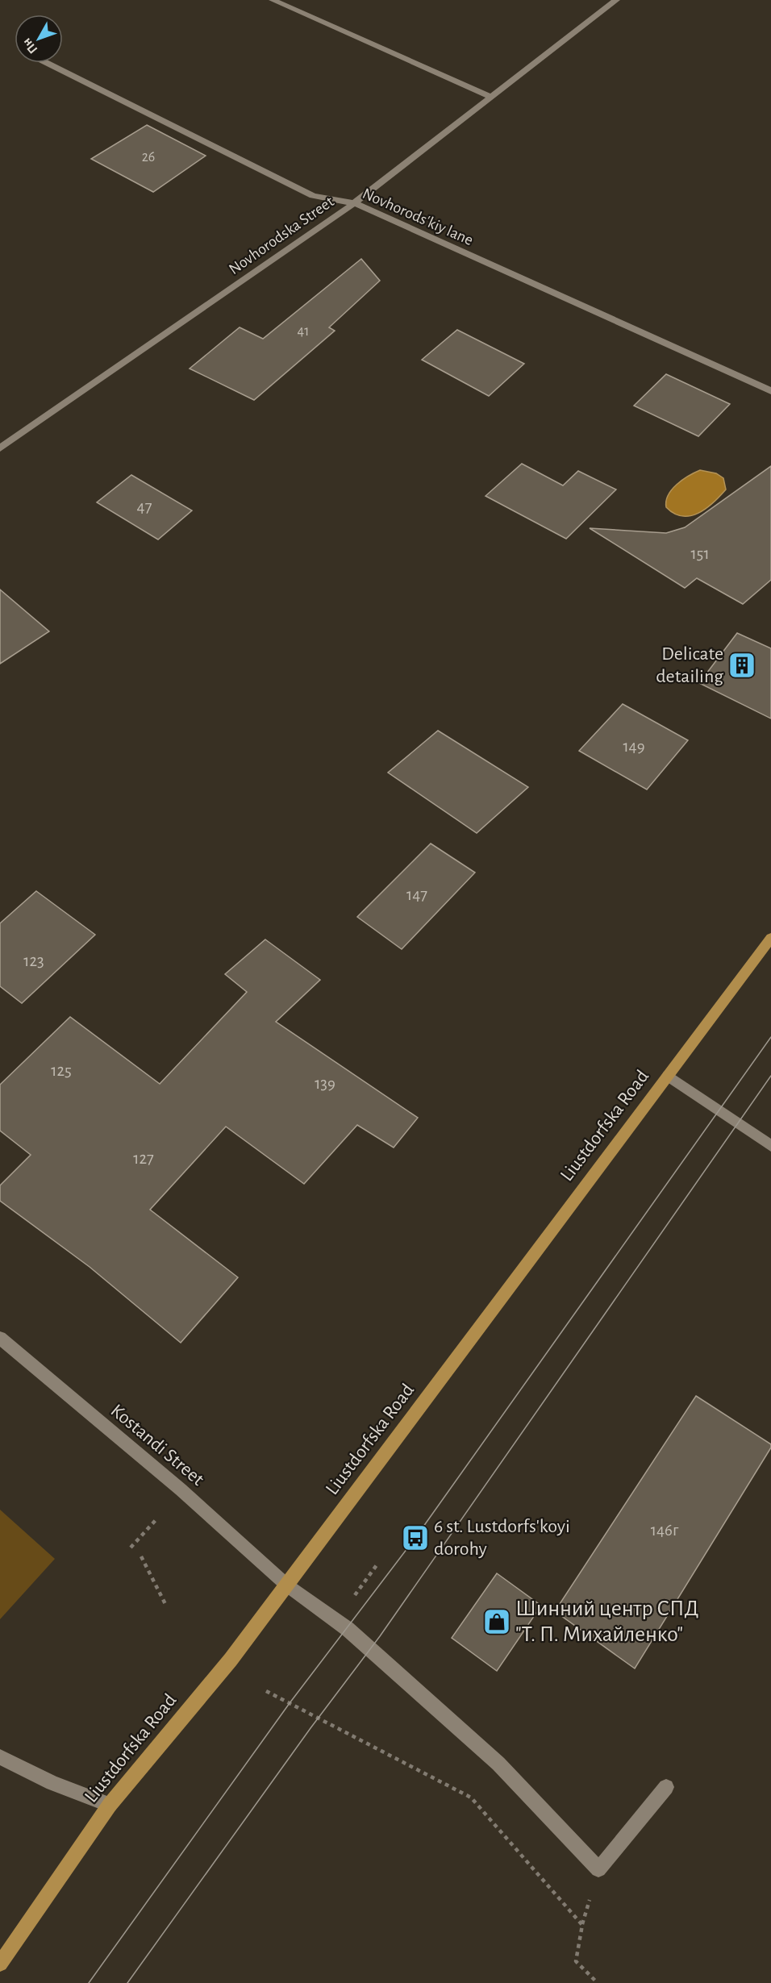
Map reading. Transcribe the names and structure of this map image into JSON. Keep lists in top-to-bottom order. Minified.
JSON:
{"streets":{"main road":["Liustdorfska Road"],"street":["Novhorods'kiy lane","Novhorodska Street","Kostandi Street"]},"crossings":[["Novhorods'kiy lane","Novhorodska Street"],["Liustdorfska Road","Kostandi Street"]],"places":{"building":["Delicate detailing"],"bus stop":["6 st. Lustdorfs'koyi dorohy"],"shop":["Шинний центр СПД \"Т. П. Михайленко\""]},"house_numbers":["26","41","47","151","149","147","123","125","139","127","146г"],"north":"bottom left"}
